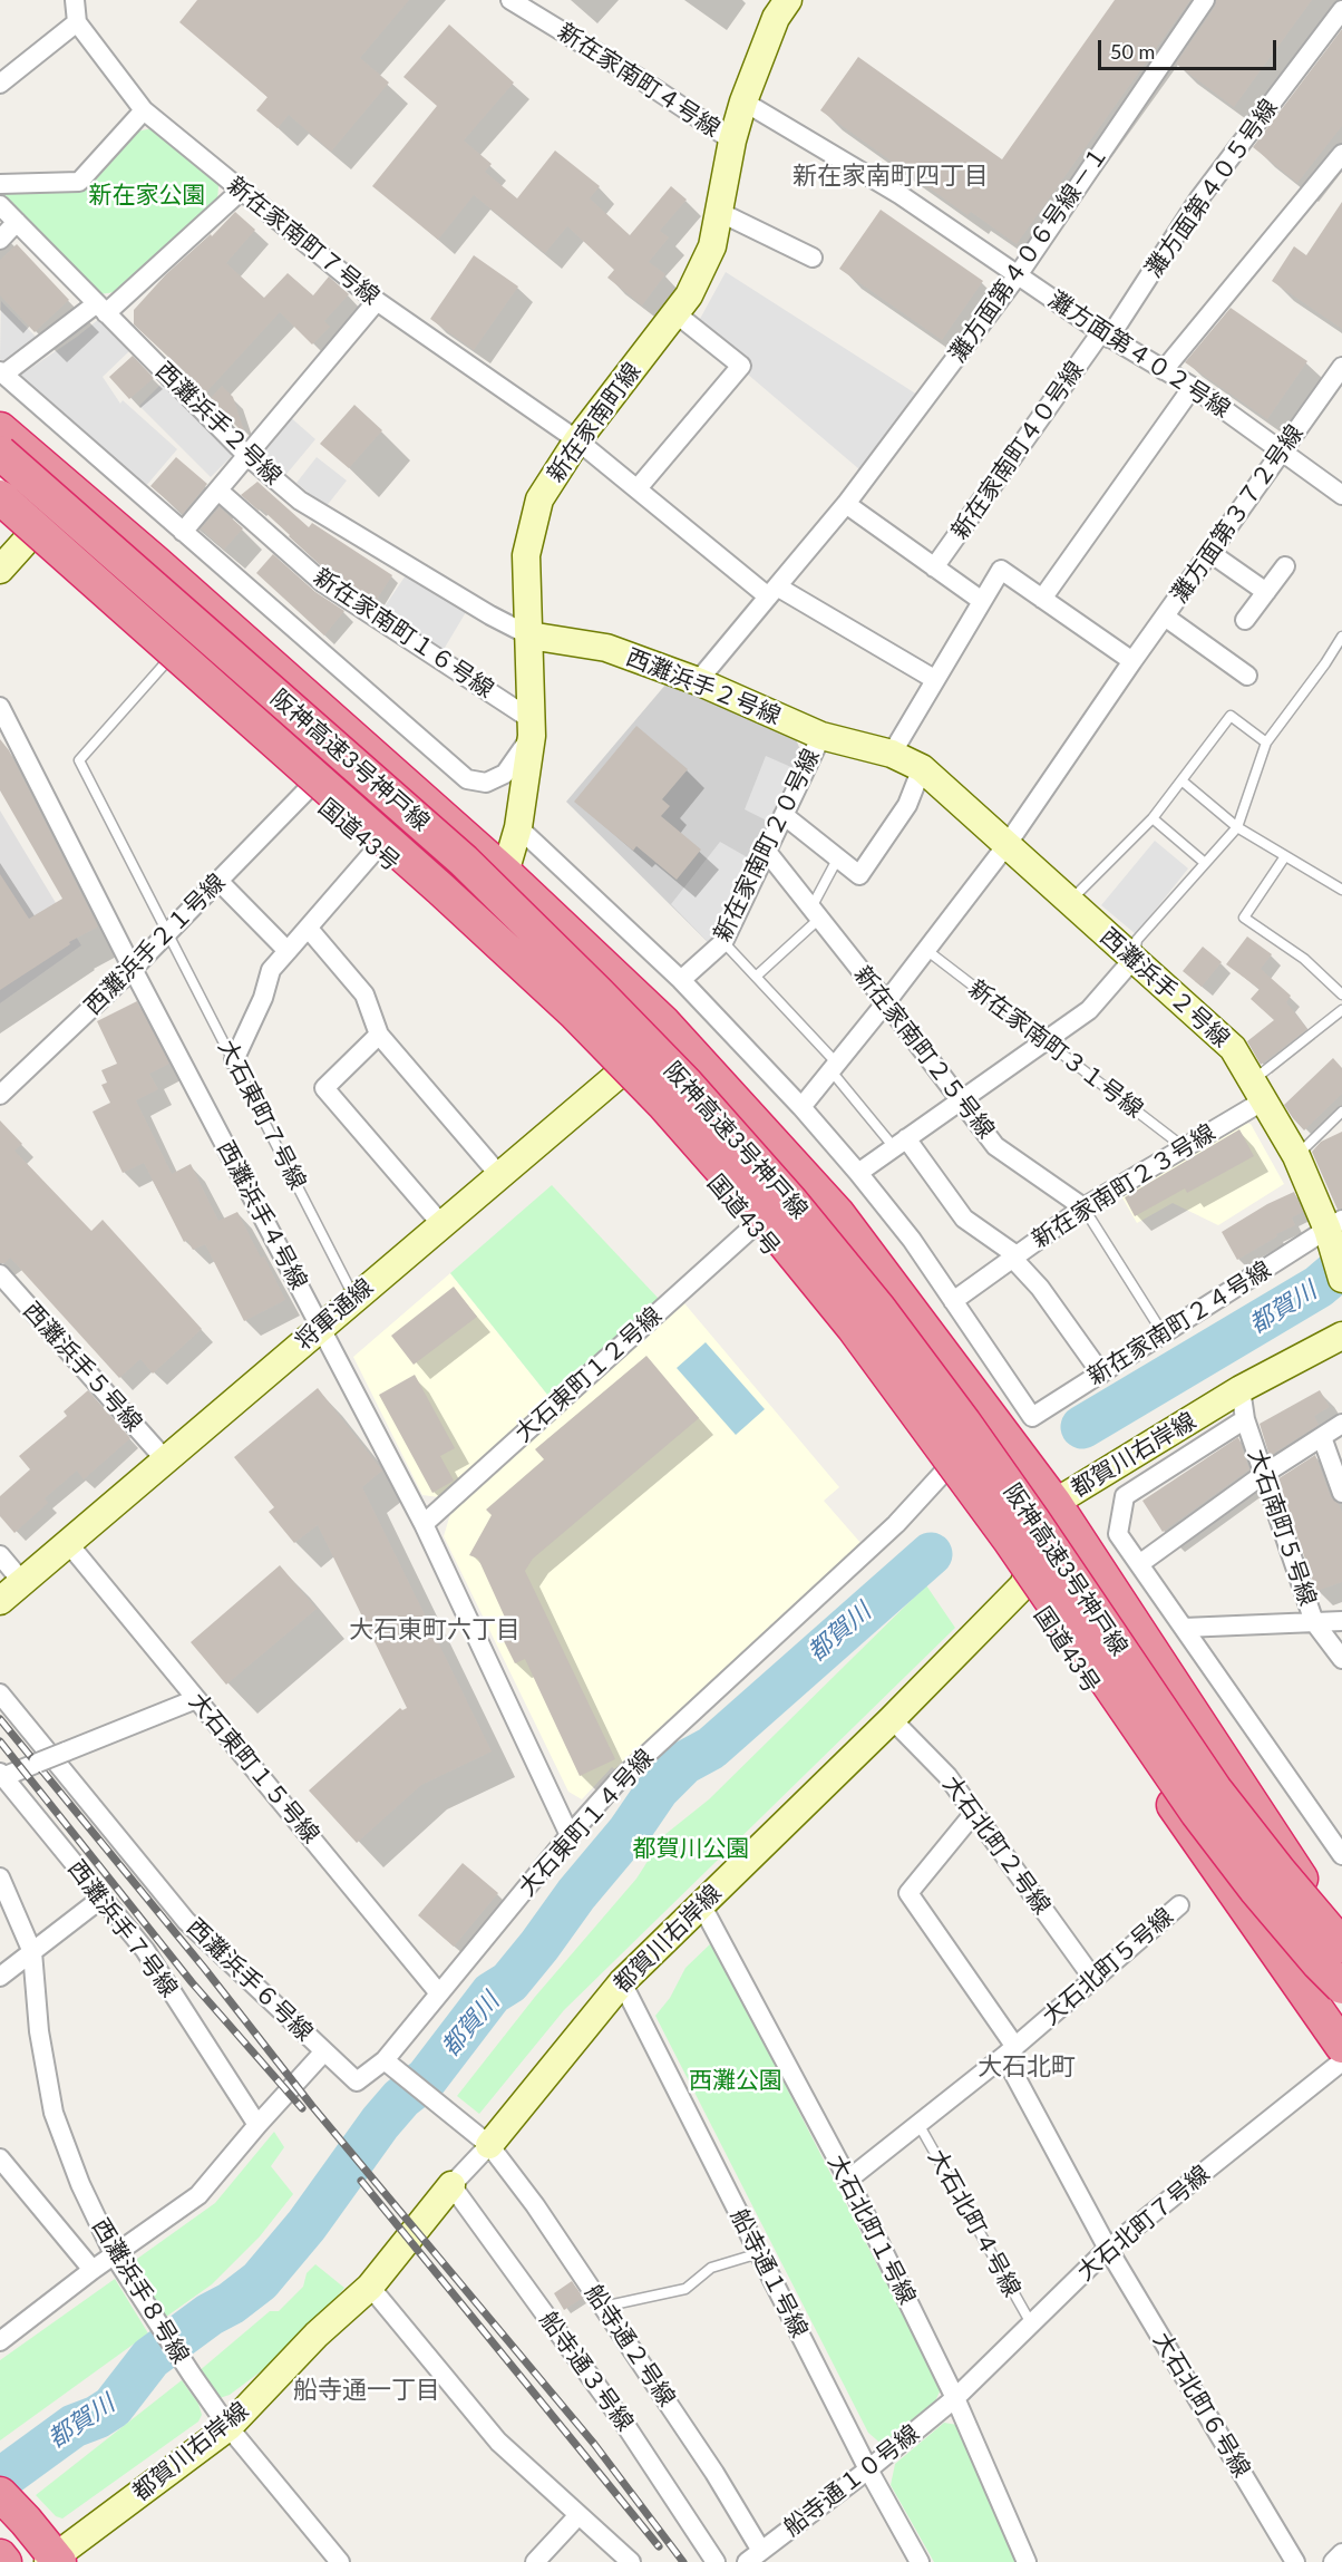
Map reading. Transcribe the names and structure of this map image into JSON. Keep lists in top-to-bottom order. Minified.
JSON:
{"streets":{"highway":["阪神高速3号神戸線","国道43号"],"street":["新在家南町４号線","灘方面第４０５号線","新在家南町７号線","灘方面第４０６号線－１","灘方面第４０２号線","新在家南町線","西灘浜手２号線","新在家南町４０号線","灘方面第３７２号線","新在家南町１６号線","新在家南町２０号線","西灘浜手２１号線","新在家南町２５号線","新在家南町２３号線","西灘浜手４号線","将軍通線","新在家南町２４号線","西灘浜手５号線","大石東町１２号線","都賀川右岸線","大石南町５号線","大石東町１５号線","大石東町１４号線","大石北町２号線","西灘浜手７号線","大石北町５号線","西灘浜手６号線","大石北町７号線","大石北町１号線","船寺通１号線","西灘浜手８号線","船寺通２号線","船寺通３号線","大石北町６号線","船寺通１０号線"],"lane":["新在家南町３１号線","大石東町７号線","大石北町４号線"]},"crossings":[["新在家南町４号線","新在家南町線"],["灘方面第４０５号線","灘方面第４０２号線"],["灘方面第４０５号線","新在家南町４０号線"],["新在家南町７号線","灘方面第４０６号線－１"],["新在家南町７号線","新在家南町線"],["灘方面第４０６号線－１","灘方面第４０２号線"],["灘方面第４０６号線－１","西灘浜手２号線"],["灘方面第４０２号線","新在家南町線"],["灘方面第４０２号線","新在家南町４０号線"],["灘方面第４０２号線","灘方面第３７２号線"],["新在家南町線","西灘浜手２号線"],["新在家南町線","新在家南町１６号線"],["西灘浜手２号線","灘方面第３７２号線"],["西灘浜手２号線","新在家南町２０号線"],["西灘浜手２号線","新在家南町２３号線"],["西灘浜手２号線","新在家南町２４号線"],["灘方面第３７２号線","新在家南町３１号線"],["灘方面第３７２号線","新在家南町２５号線"],["国道43号","西灘浜手２１号線"],["国道43号","大石東町７号線"],["国道43号","将軍通線"],["国道43号","大石東町１２号線"],["国道43号","都賀川右岸線"],["国道43号","大石東町１４号線"],["新在家南町２０号線","新在家南町２５号線"],["西灘浜手２１号線","大石東町７号線"],["西灘浜手２１号線","西灘浜手４号線"],["新在家南町３１号線","新在家南町２３号線"],["新在家南町２５号線","新在家南町２３号線"],["新在家南町２５号線","新在家南町２４号線"],["大石東町７号線","将軍通線"],["新在家南町２３号線","新在家南町２４号線"],["西灘浜手４号線","将軍通線"],["西灘浜手４号線","大石東町１２号線"],["西灘浜手４号線","大石東町１４号線"],["将軍通線","西灘浜手５号線"],["将軍通線","大石東町１５号線"],["都賀川右岸線","大石南町５号線"],["都賀川右岸線","大石北町２号線"],["都賀川右岸線","大石北町１号線"],["都賀川右岸線","船寺通１号線"],["都賀川右岸線","西灘浜手８号線"],["都賀川右岸線","船寺通２号線"],["都賀川右岸線","船寺通３号線"],["大石東町１５号線","大石東町１４号線"],["大石東町１４号線","西灘浜手６号線"],["大石北町２号線","大石北町５号線"],["大石北町２号線","大石北町６号線"],["西灘浜手７号線","西灘浜手６号線"],["大石北町５号線","大石北町４号線"],["大石北町５号線","大石北町１号線"],["大石北町５号線","大石北町６号線"],["西灘浜手６号線","西灘浜手８号線"],["大石北町４号線","大石北町７号線"],["大石北町７号線","大石北町１号線"],["大石北町７号線","大石北町６号線"],["大石北町７号線","船寺通１０号線"],["大石北町１号線","船寺通１０号線"],["船寺通１号線","船寺通１０号線"],["船寺通２号線","船寺通１０号線"]],"districts":["新在家南町四丁目","大石東町六丁目","大石北町","船寺通一丁目"],"water":["都賀川"],"parks":["新在家公園","都賀川公園","西灘公園"],"scale_bar":"50 m"}
